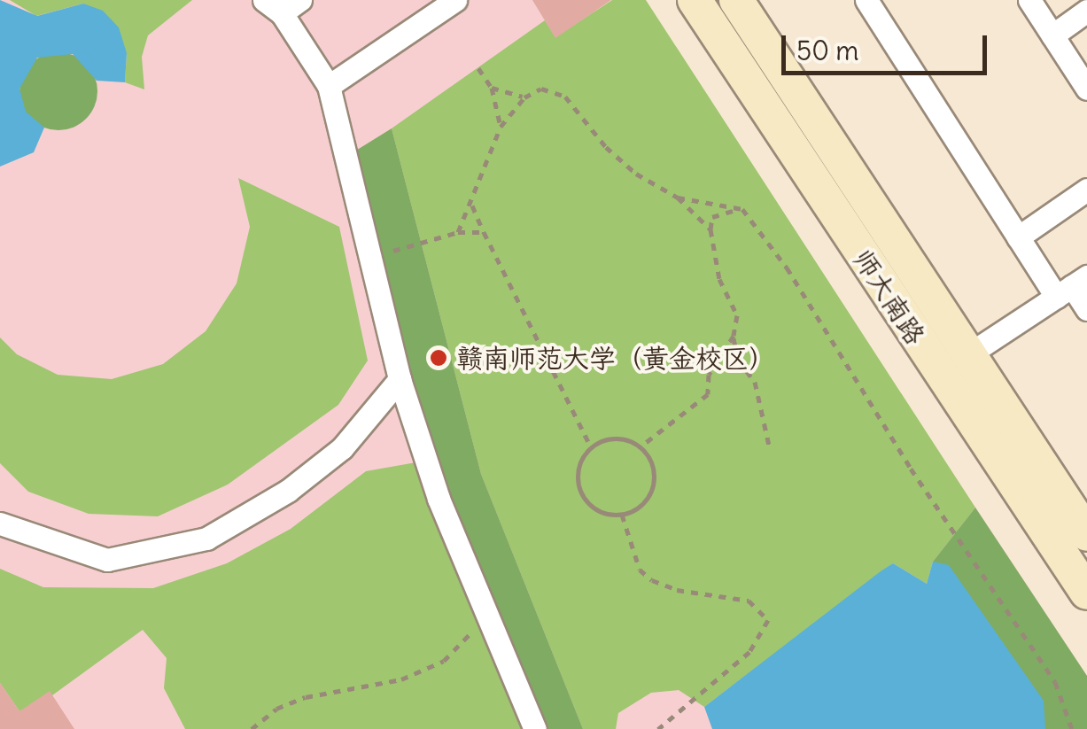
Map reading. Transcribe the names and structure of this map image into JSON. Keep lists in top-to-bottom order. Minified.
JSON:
{"streets":{"main road":["师大南路"]},"places":["赣南师范大学（黄金校区）"],"scale_bar":"50 m"}
